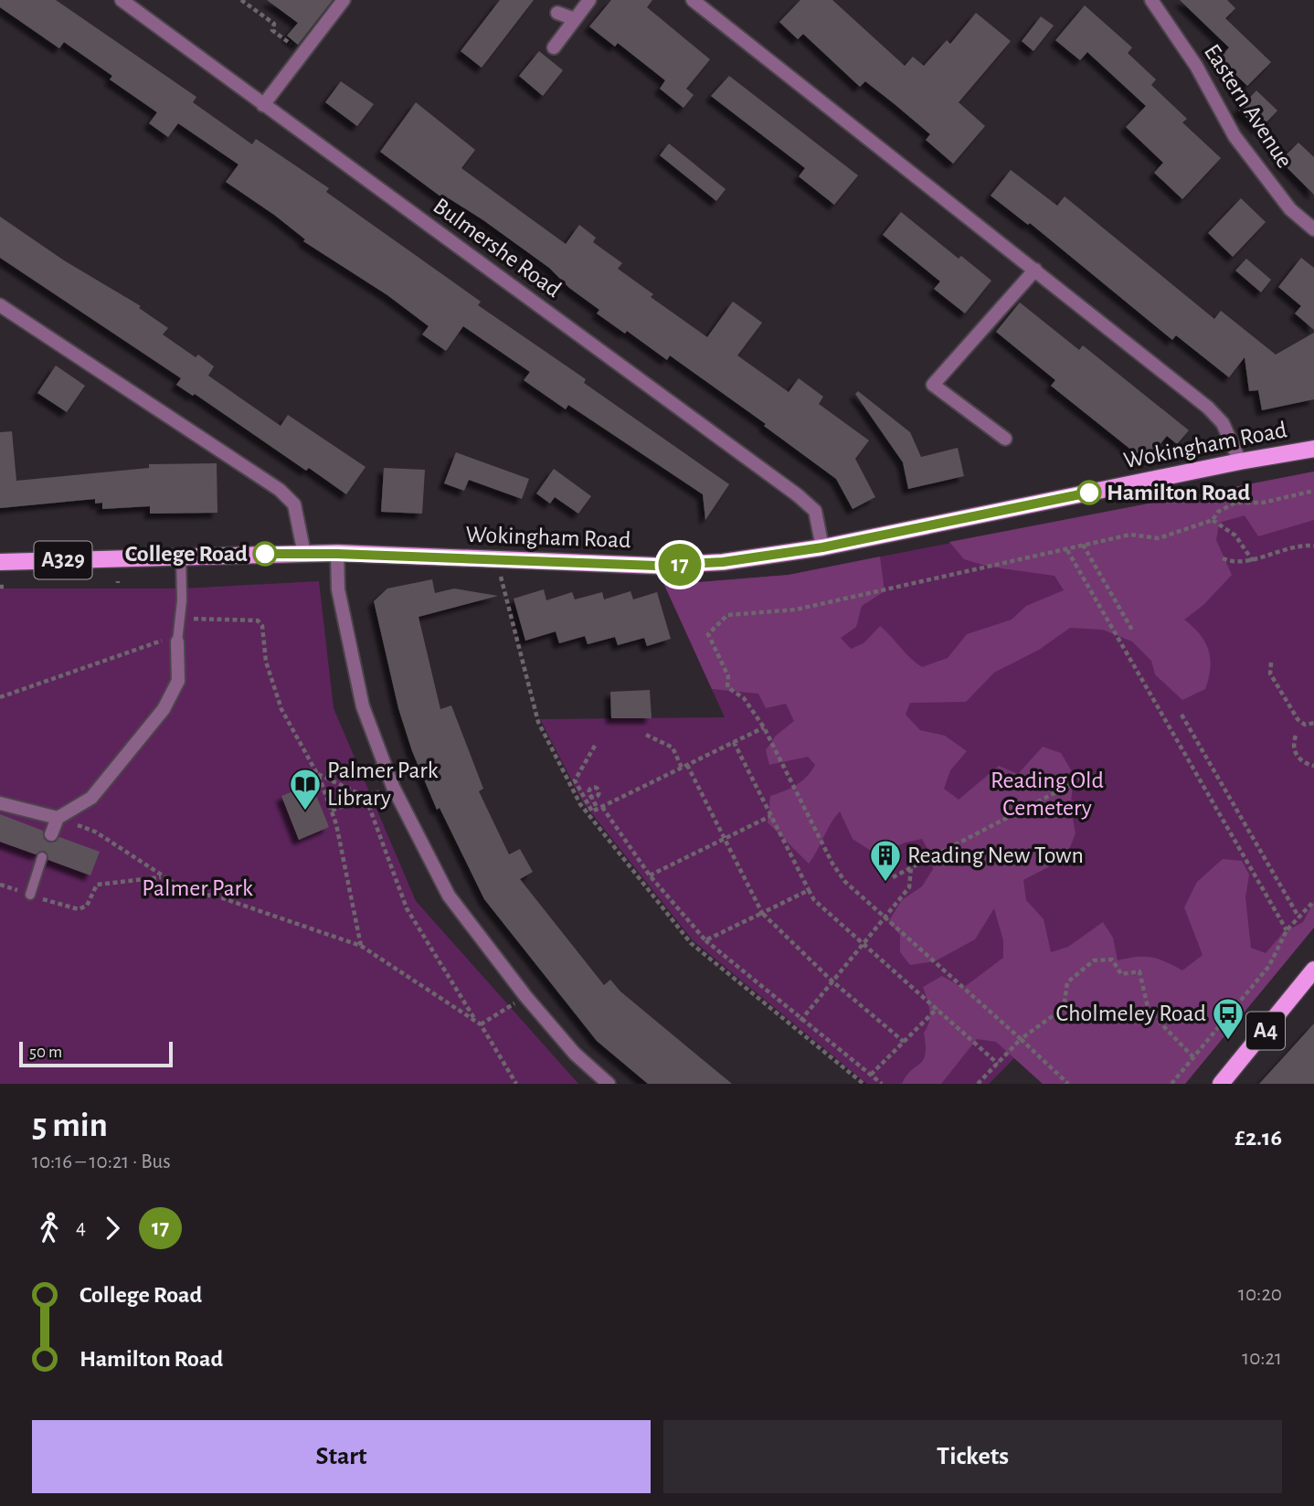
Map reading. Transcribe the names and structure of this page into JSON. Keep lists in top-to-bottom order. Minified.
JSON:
{"streets":{"main road":["Wokingham Road","A329","A4"],"street":["Eastern Avenue","Bulmershe Road"]},"crossings":[["Bulmershe Road","Wokingham Road"]],"parks":["Reading Old Cemetery","Palmer Park"],"places":{"other":["Hamilton Road","College Road"],"library":["Palmer Park Library"],"building":["Reading New Town"],"bus stop":["Cholmeley Road"]},"lines":["bus line 17"],"scale_bar":"50 m","page":{"on_map":"17","scale":"50 m","heading":["5 min","10:16 – 10:21 · Bus","£2.16"],"legs":["4","17"],"list":[{"name":"College Road","value":"10:20"},{"name":"Hamilton Road","value":"10:21"}],"buttons":["Start","Tickets"]}}
